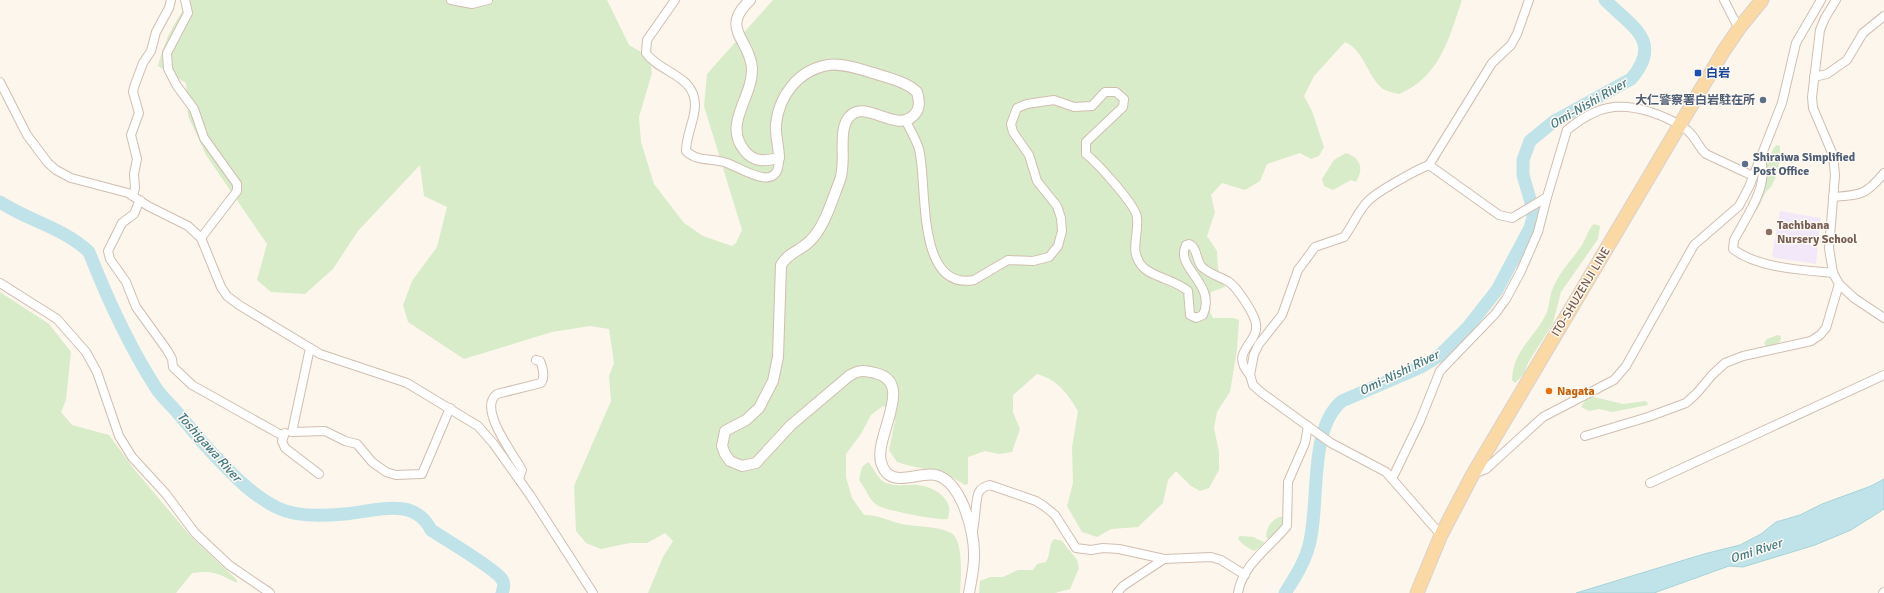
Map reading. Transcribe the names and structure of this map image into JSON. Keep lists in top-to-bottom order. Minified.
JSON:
{"streets":{"main road":["ITO-SHUZENJI LINE"]},"water":["Omi-Nishi River","Toshigawa River","Omi River"],"places":{"transit":["白岩"],"other":["大仁警察署白岩駐在所","Shiraiwa Simplified Post Office","Tachibana Nursery School","Nagata"]}}
